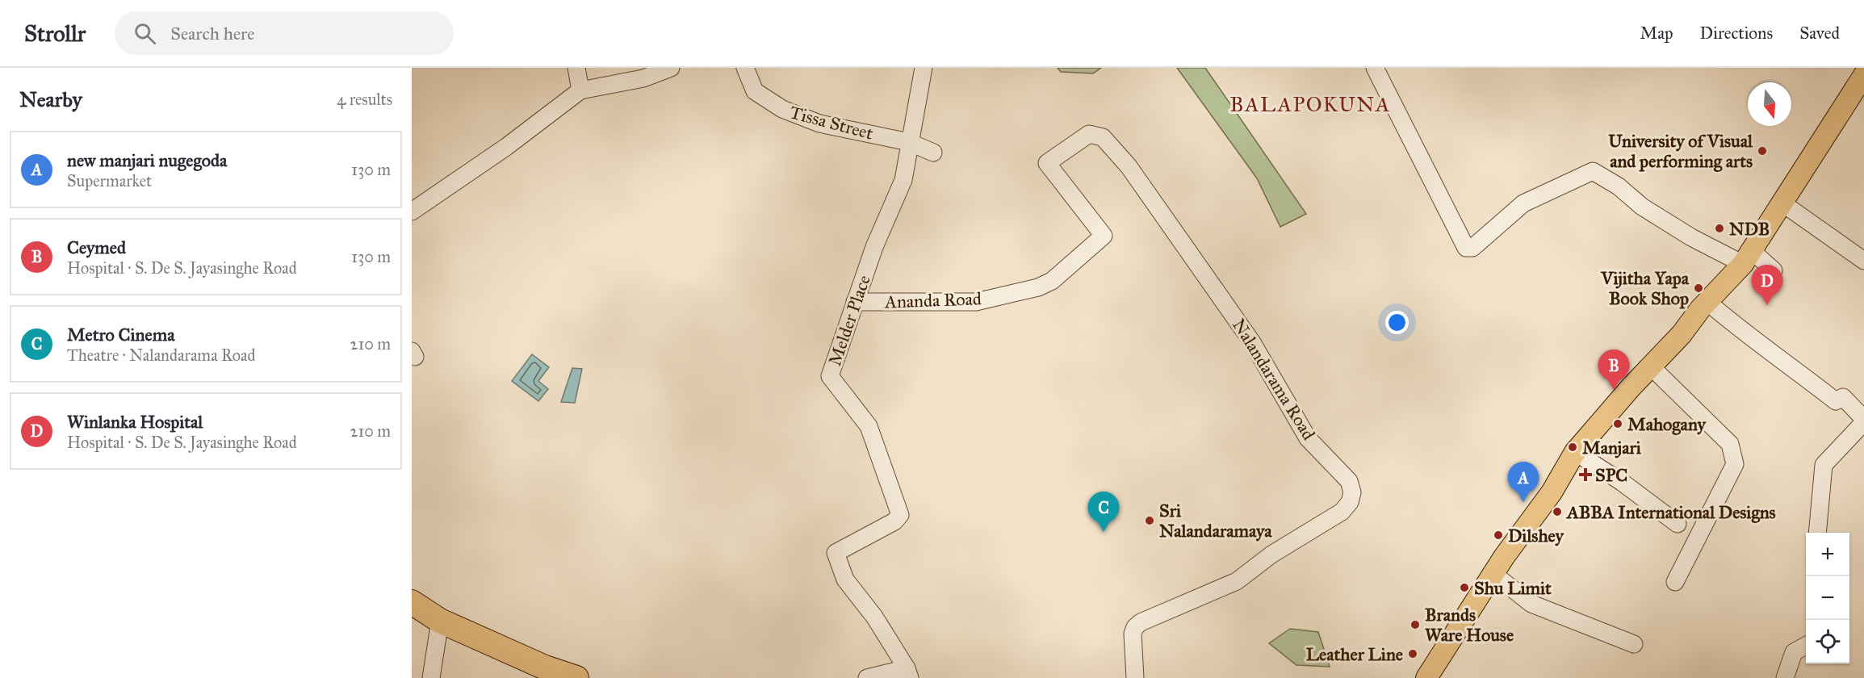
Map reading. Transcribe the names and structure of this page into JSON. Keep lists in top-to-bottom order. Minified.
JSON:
{"streets":{"street":["Tissa Street","Ananda Road","Melder Place","Nalandarama Road"]},"crossings":[["Tissa Street","Melder Place"],["Ananda Road","Melder Place"],["Ananda Road","Nalandarama Road"]],"districts":["BALAPOKUNA"],"places":{"other":["University of Visual and performing arts","NDB","Vijitha Yapa Book Shop","Mahogany","Manjari","ABBA International Designs","Sri Nalandaramaya","Dilshey","Shu Limit","Brands Ware House","Leather Line"],"health":["SPC"]},"north":"bottom","page":{"header":"Strollr","search":"Search here","nav":["Map","Directions","Saved"],"heading":["Nearby","4 results"],"list":[{"mark":"A","name":"new manjari nugegoda","note":"Supermarket","value":"130 m"},{"mark":"B","name":"Ceymed","note":"Hospital · S. De S. Jayasinghe Road","value":"130 m"},{"mark":"C","name":"Metro Cinema","note":"Theatre · Nalandarama Road","value":"210 m"},{"mark":"D","name":"Winlanka Hospital","note":"Hospital · S. De S. Jayasinghe Road","value":"210 m"}],"pins":["D","B","A","C"],"map_buttons":["+","−"]}}
